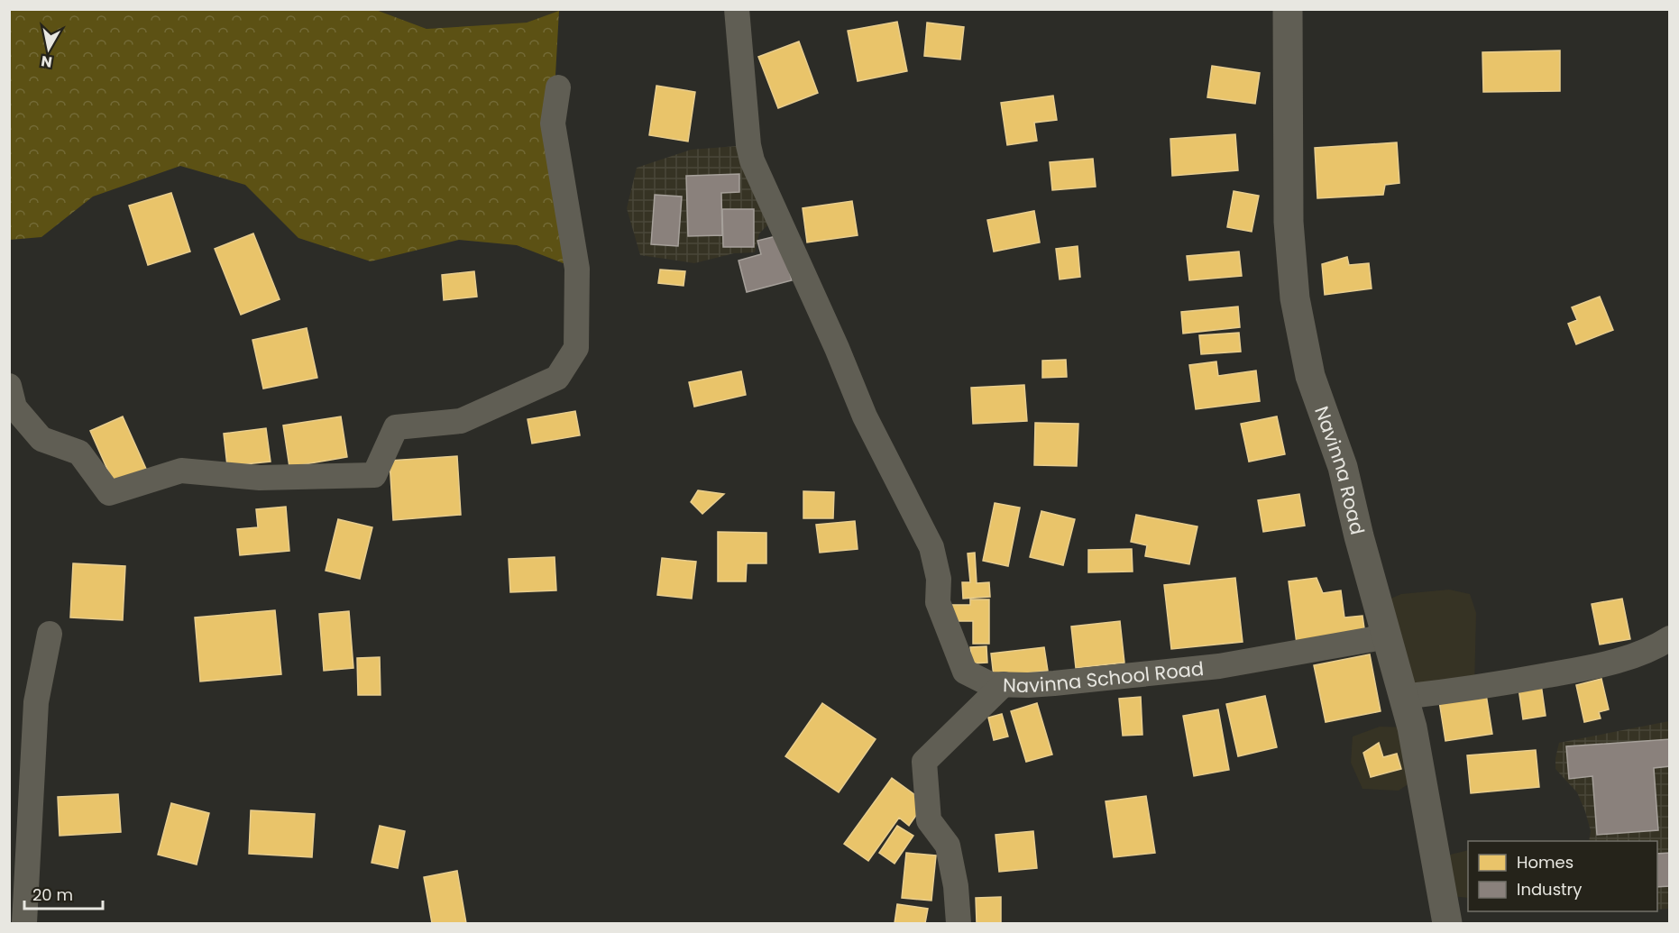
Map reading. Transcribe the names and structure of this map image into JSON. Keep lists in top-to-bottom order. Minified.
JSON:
{"streets":{"street":["Navinna Road","Navinna School Road"]},"crossings":[["Navinna Road","Navinna School Road"]],"legend":["Homes","Industry"],"scale_bar":"20 m","north":"bottom"}
